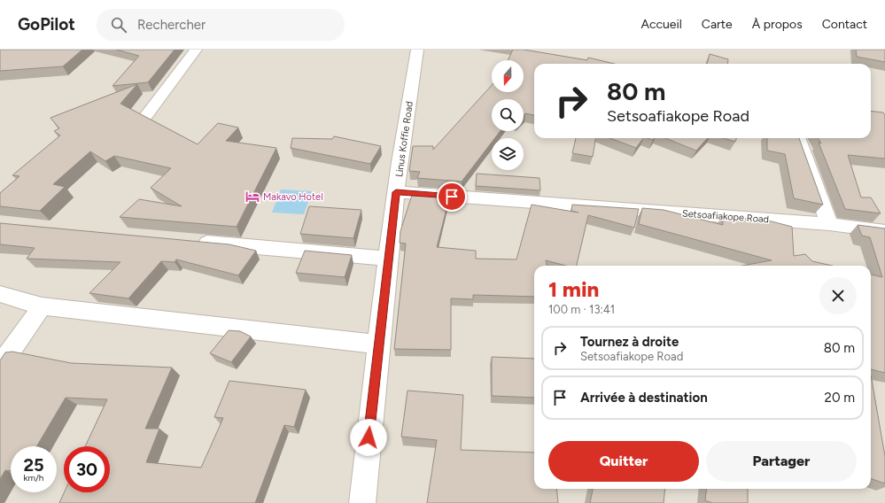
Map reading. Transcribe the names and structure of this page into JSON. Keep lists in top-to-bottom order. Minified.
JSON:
{"streets":{"street":["Linus Koffie Road","Setsoafiakope Road"]},"crossings":[["Linus Koffie Road","Setsoafiakope Road"]],"places":{"hotel":["Makavo Hotel"]},"north":"bottom","page":{"header":"GoPilot","search":"Rechercher","nav":["Accueil","Carte","À propos","Contact"],"turn":["80 m","Setsoafiakope Road"],"heading":["1 min","100 m · 13:41"],"list":[{"name":"Tournez à droite","note":"Setsoafiakope Road","value":"80 m"},{"name":"Arrivée à destination","value":"20 m"}],"buttons":["Quitter","Partager"],"speed":"25 km/h","limit":"30"}}
